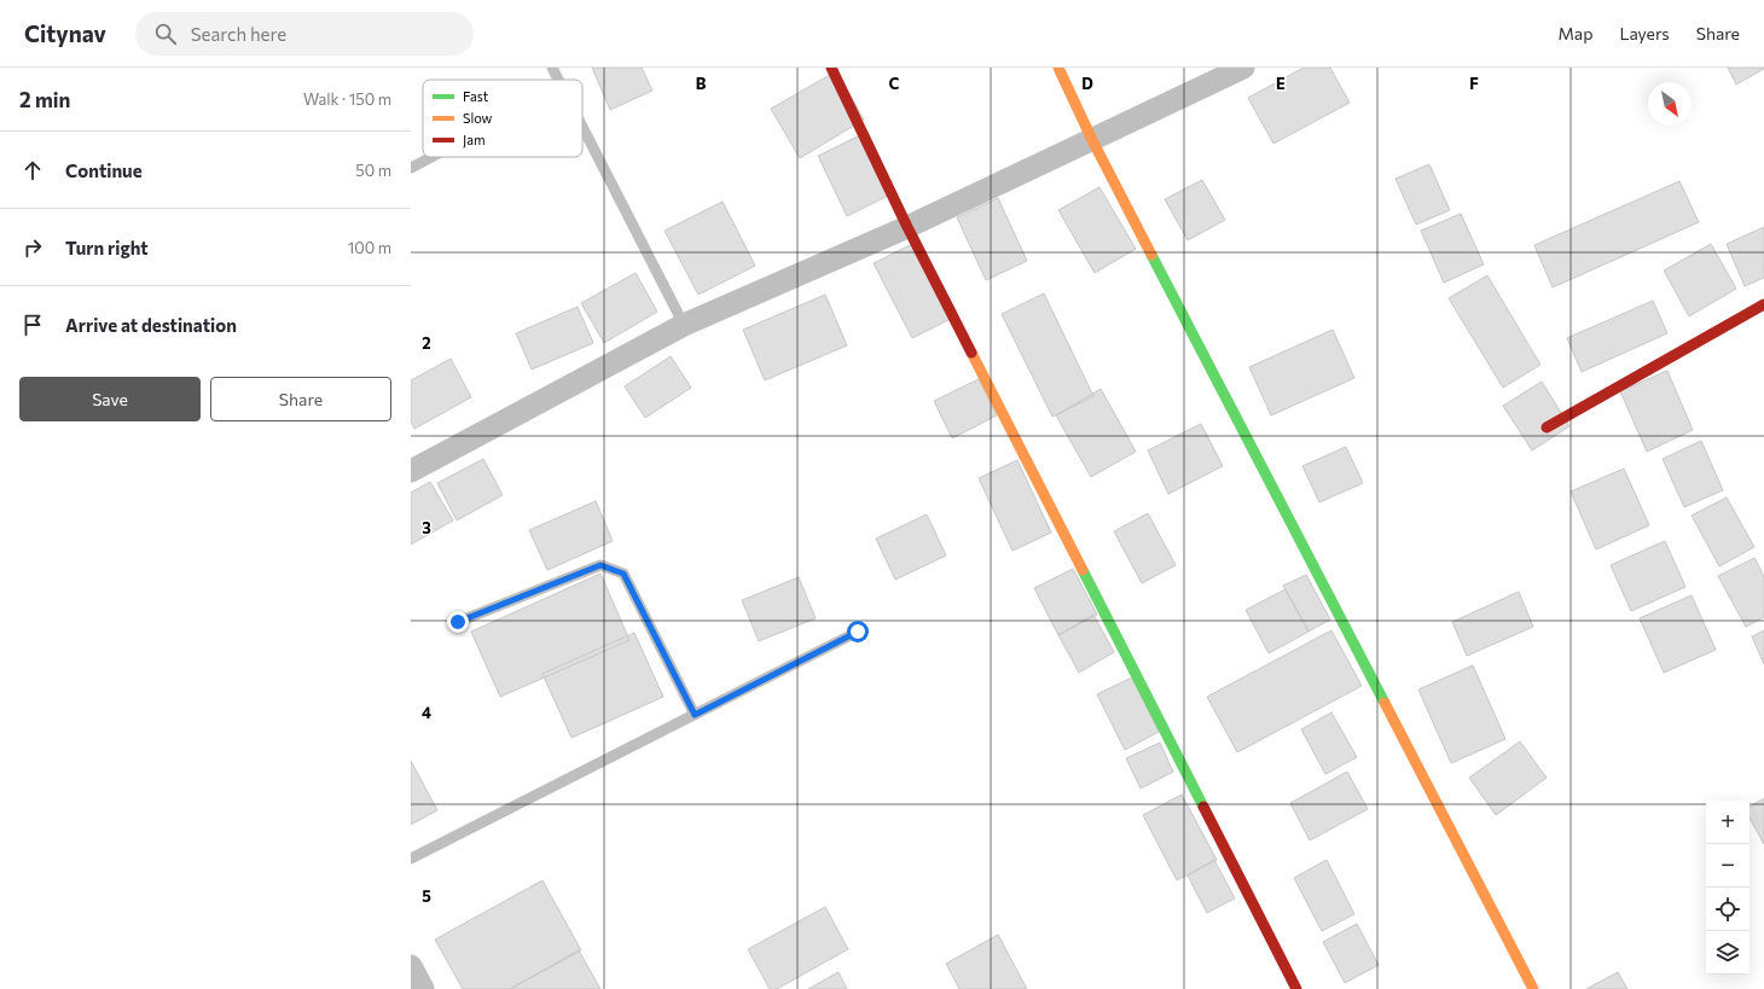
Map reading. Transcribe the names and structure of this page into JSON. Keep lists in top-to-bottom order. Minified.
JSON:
{"legend":["Fast","Slow","Jam"],"north":"bottom right","page":{"header":"Citynav","search":"Search here","nav":["Map","Layers","Share"],"heading":["2 min","Walk · 150 m"],"list":[["Continue","50 m"],["Turn right","100 m"],"Arrive at destination"],"buttons":["Save","Share"],"map_buttons":["+","−"]},"grid":{"columns":["B","C","D","E","F"],"rows":["2","3","4","5"]}}
